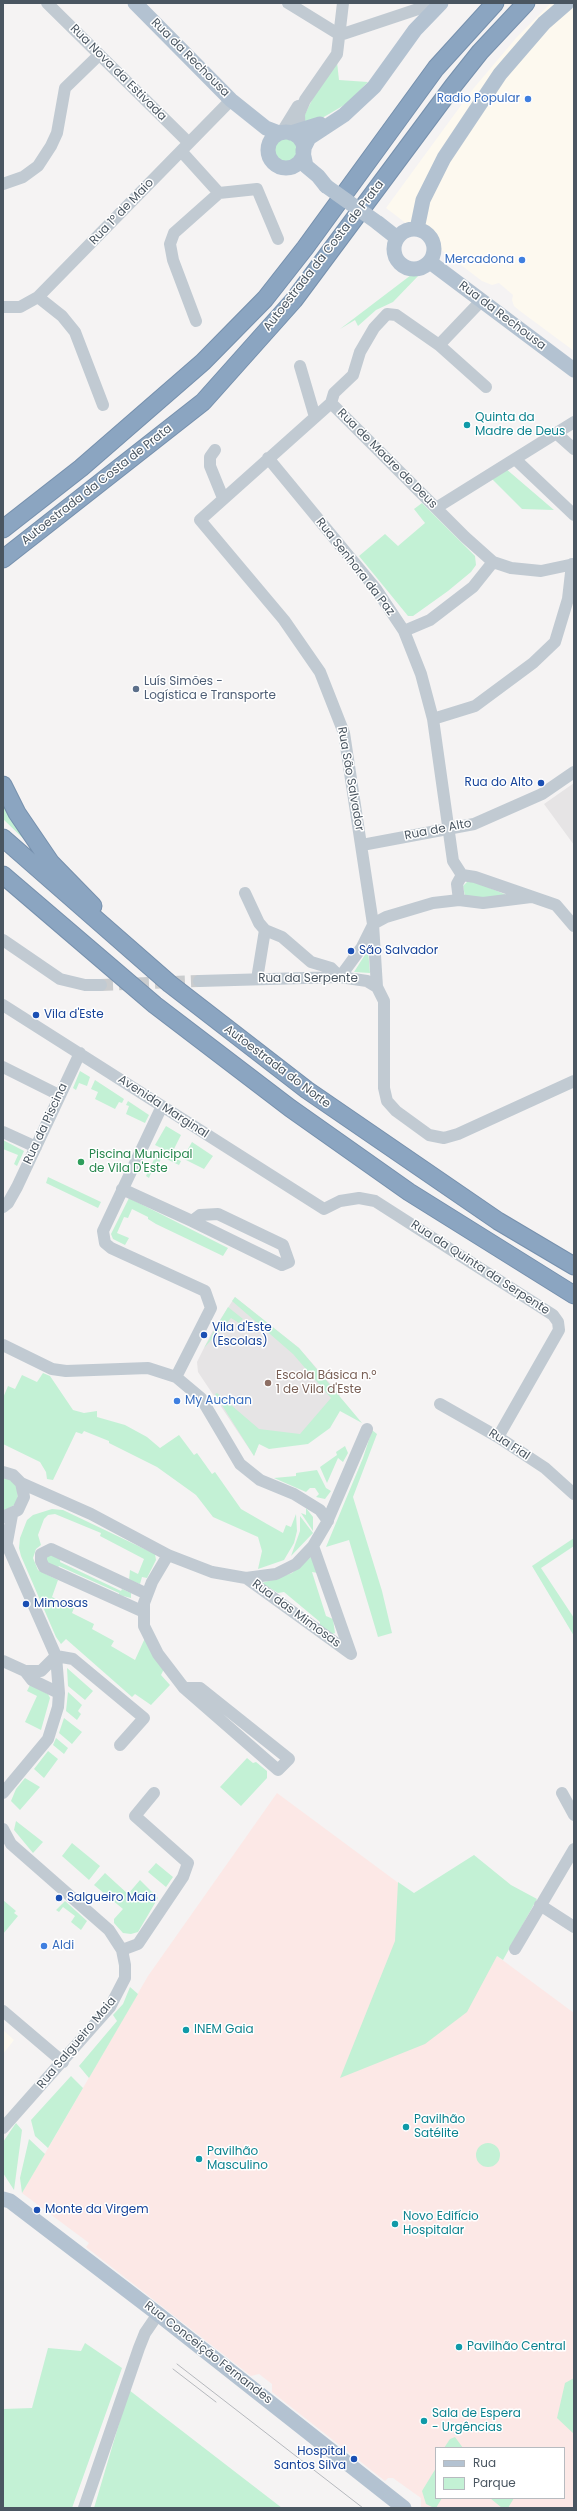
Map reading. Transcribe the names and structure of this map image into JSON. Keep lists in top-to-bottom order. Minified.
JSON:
{"streets":{"highway":["Autoestrada da Costa de Prata","Autoestrada do Norte"],"main road":["Rua da Rechousa","Rua Conceição Fernandes"],"street":["Rua Nova da Estivada","Rua 1º de Maio","Rua de Madre de Deus","Rua Senhora da Paz","Rua São Salvador","Rua de Alto","Rua da Serpente","Avenida Marginal","Rua da Piscina","Rua da Quinta da Serpente","Rua Fial","Rua das Mimosas","Rua Salgueiro Maia"]},"crossings":[["Rua da Rechousa","Rua 1º de Maio"],["Rua Nova da Estivada","Rua 1º de Maio"],["Rua de Madre de Deus","Rua Senhora da Paz"],["Rua de Madre de Deus","Rua São Salvador"],["Rua Senhora da Paz","Rua de Alto"],["Rua São Salvador","Rua de Alto"],["Rua São Salvador","Rua da Serpente"],["Avenida Marginal","Rua da Piscina"],["Avenida Marginal","Rua da Quinta da Serpente"],["Rua da Quinta da Serpente","Rua Fial"]],"places":["Radio Popular","Mercadona","Quinta da Madre de Deus","Luís Simões - Logística e Transporte","Rua do Alto","São Salvador","Vila d'Este","Piscina Municipal de Vila D'Este","Vila d'Este (Escolas)","Escola Básica n.º 1 de Vila d'Este","My Auchan","Mimosas","Salgueiro Maia","Aldi","INEM Gaia","Pavilhão Satélite","Pavilhão Masculino","Monte da Virgem","Novo Edifício Hospitalar","Pavilhão Central","Sala de Espera - Urgências","Hospital Santos Silva"],"legend":["Rua","Parque"]}
